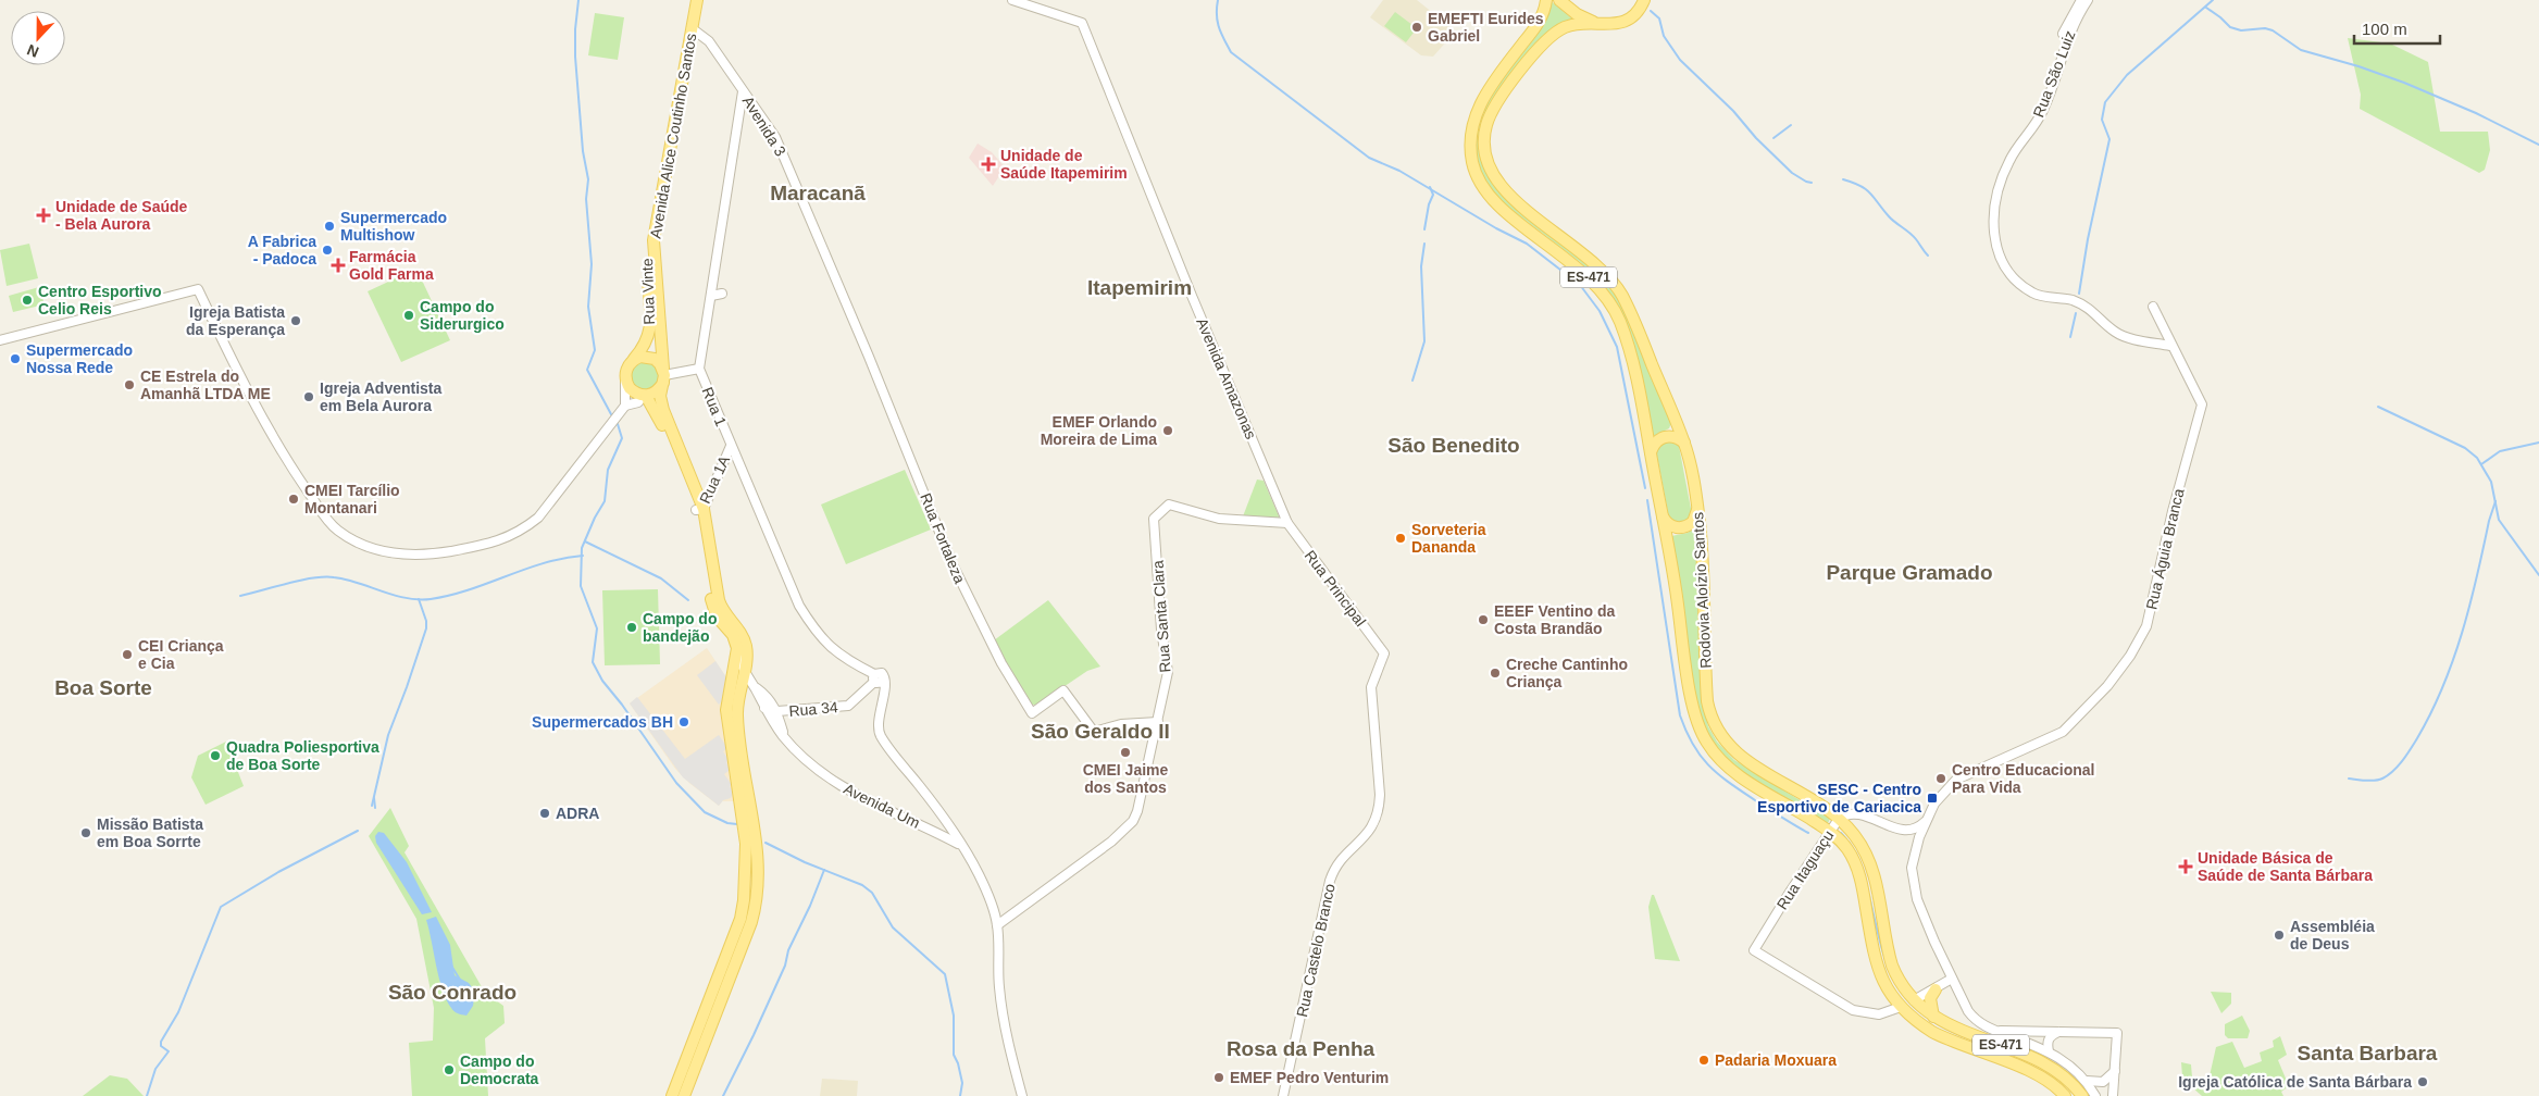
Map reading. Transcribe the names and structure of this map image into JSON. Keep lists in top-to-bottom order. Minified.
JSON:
{"streets":{"main road":["Avenida Alice Coutinho Santos","ES-471","Rua Vinte","Rodovia Aloízio Santos"],"street":["Rua São Luiz","Avenida 3","Avenida Amazonas","Rua 1","Rua 1A","Rua Fortaleza","Rua Águia Branca","Rua Principal","Rua Santa Clara","Rua 34","Avenida Um","Rua Itaguaçu","Rua Castelo Branco"]},"crossings":[["Rua São Luiz","Rua Águia Branca"],["Avenida 3","Avenida Alice Coutinho Santos"],["Avenida 3","Rua Vinte"],["Avenida 3","Rua 1"],["Avenida 3","Rua Fortaleza"],["Avenida Alice Coutinho Santos","Rua Vinte"],["Avenida Alice Coutinho Santos","Rua 1A"],["Avenida Alice Coutinho Santos","Avenida Um"],["Avenida Amazonas","Rua Principal"],["Avenida Amazonas","Rua Santa Clara"],["Rua 1","Rua 1A"],["Rua 1","Rua 34"],["Rua Fortaleza","Rua Santa Clara"],["Rua Principal","Rua Santa Clara"],["Rua Principal","Rua Castelo Branco"],["Rodovia Aloízio Santos","Rua Itaguaçu"],["Rua 34","Avenida Um"]],"districts":["Maracanã","Itapemirim","São Benedito","Parque Gramado","Boa Sorte","São Geraldo II","São Conrado","Rosa da Penha","Santa Barbara"],"places":{"other":["EMEFTI Eurides Gabriel","Supermercado Multishow","A Fabrica - Padoca","Centro Esportivo Celio Reis","Campo do Siderurgico","Igreja Batista da Esperança","Supermercado Nossa Rede","CE Estrela do Amanhã LTDA ME","Igreja Adventista em Bela Aurora","EMEF Orlando Moreira de Lima","CMEI Tarcílio Montanari","Sorveteria Dananda","EEEF Ventino da Costa Brandão","Campo do bandejão","CEI Criança e Cia","Creche Cantinho Criança","Supermercados BH","CMEI Jaime dos Santos","Quadra Poliesportiva de Boa Sorte","Centro Educacional Para Vida","ADRA","Missão Batista em Boa Sorrte","Assembléia de Deus","Padaria Moxuara","Campo do Democrata","EMEF Pedro Venturim","Igreja Católica de Santa Bárbara"],"health":["Unidade de Saúde Itapemirim","Unidade de Saúde - Bela Aurora","Farmácia Gold Farma","Unidade Básica de Saúde de Santa Bárbara"],"transit":["SESC - Centro Esportivo de Cariacica"]},"scale_bar":"100 m","north":"bottom"}
